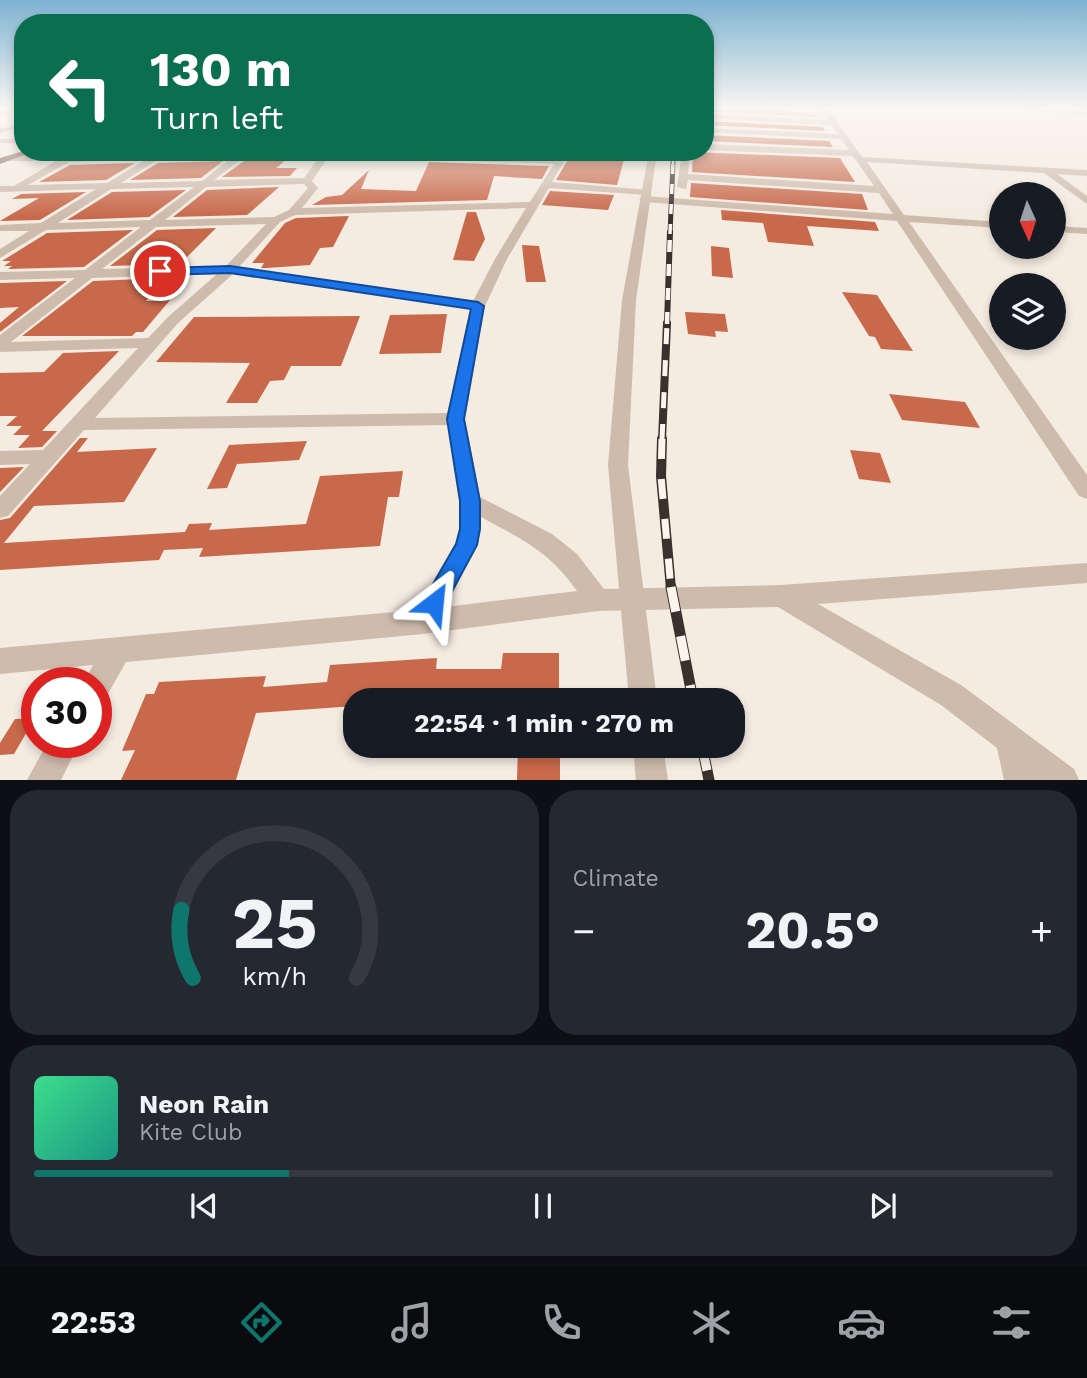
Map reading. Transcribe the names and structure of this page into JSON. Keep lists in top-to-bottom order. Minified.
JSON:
{"north":"bottom","page":{"turn":["130 m","Turn left"],"limit":"30","trip":"22:54 · 1 min · 270 m","tile":"Climate","heat":["−","20.5°","+"],"song":["Neon Rain","Kite Club"],"tabs":"22:53","gauge":["25","km/h"]}}
